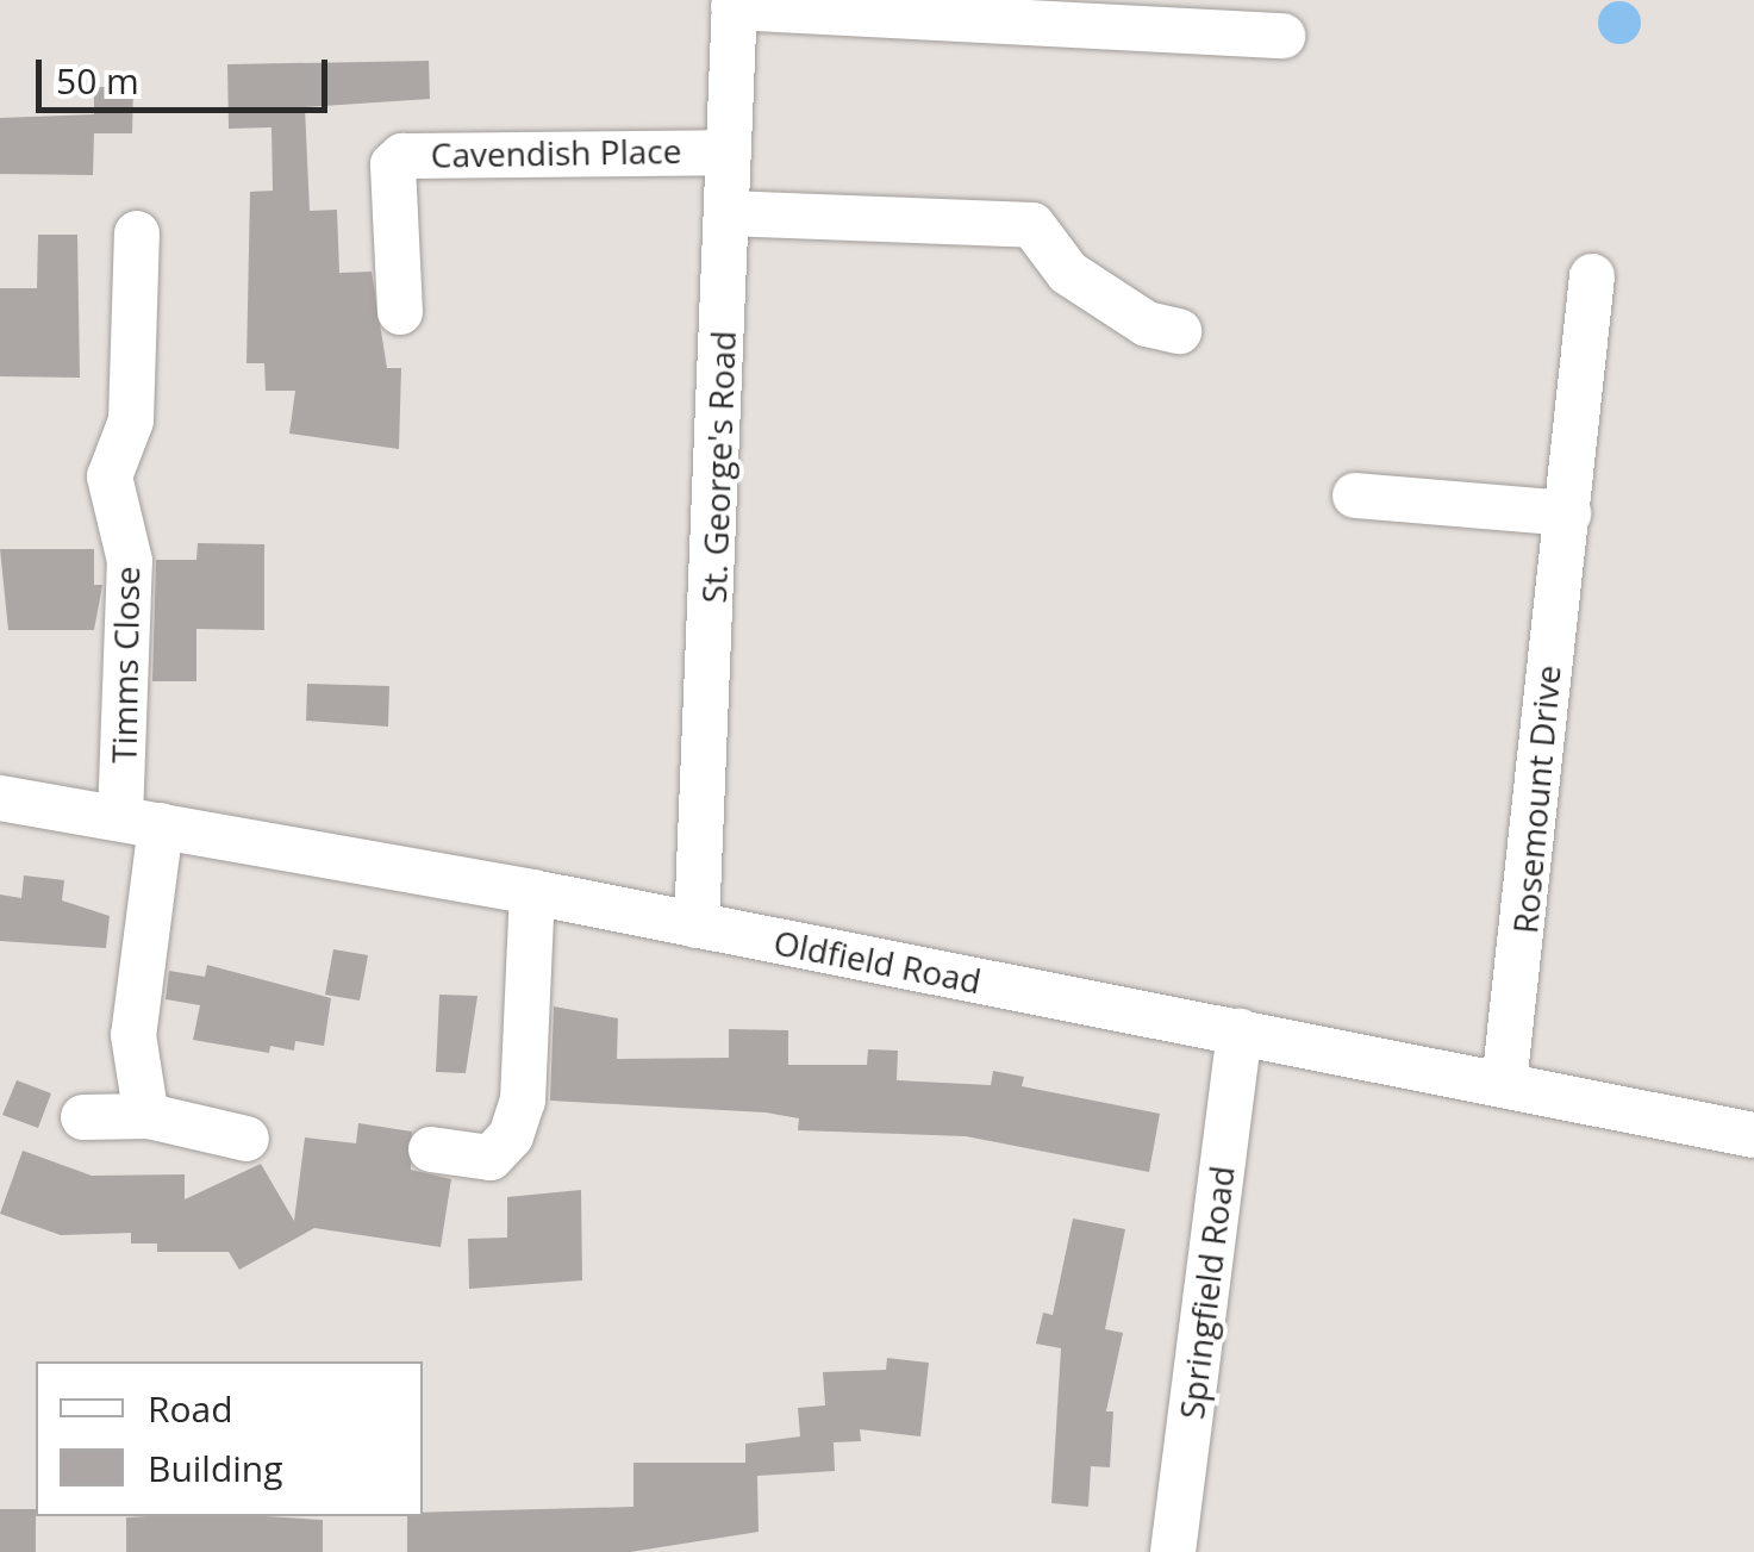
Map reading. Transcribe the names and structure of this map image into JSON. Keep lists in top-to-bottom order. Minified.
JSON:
{"streets":{"street":["Cavendish Place","St. George's Road","Timms Close","Rosemount Drive","Oldfield Road","Springfield Road"]},"crossings":[["Cavendish Place","St. George's Road"],["St. George's Road","Oldfield Road"],["Timms Close","Oldfield Road"],["Rosemount Drive","Oldfield Road"],["Oldfield Road","Springfield Road"]],"legend":["Road","Building"],"scale_bar":"50 m"}
